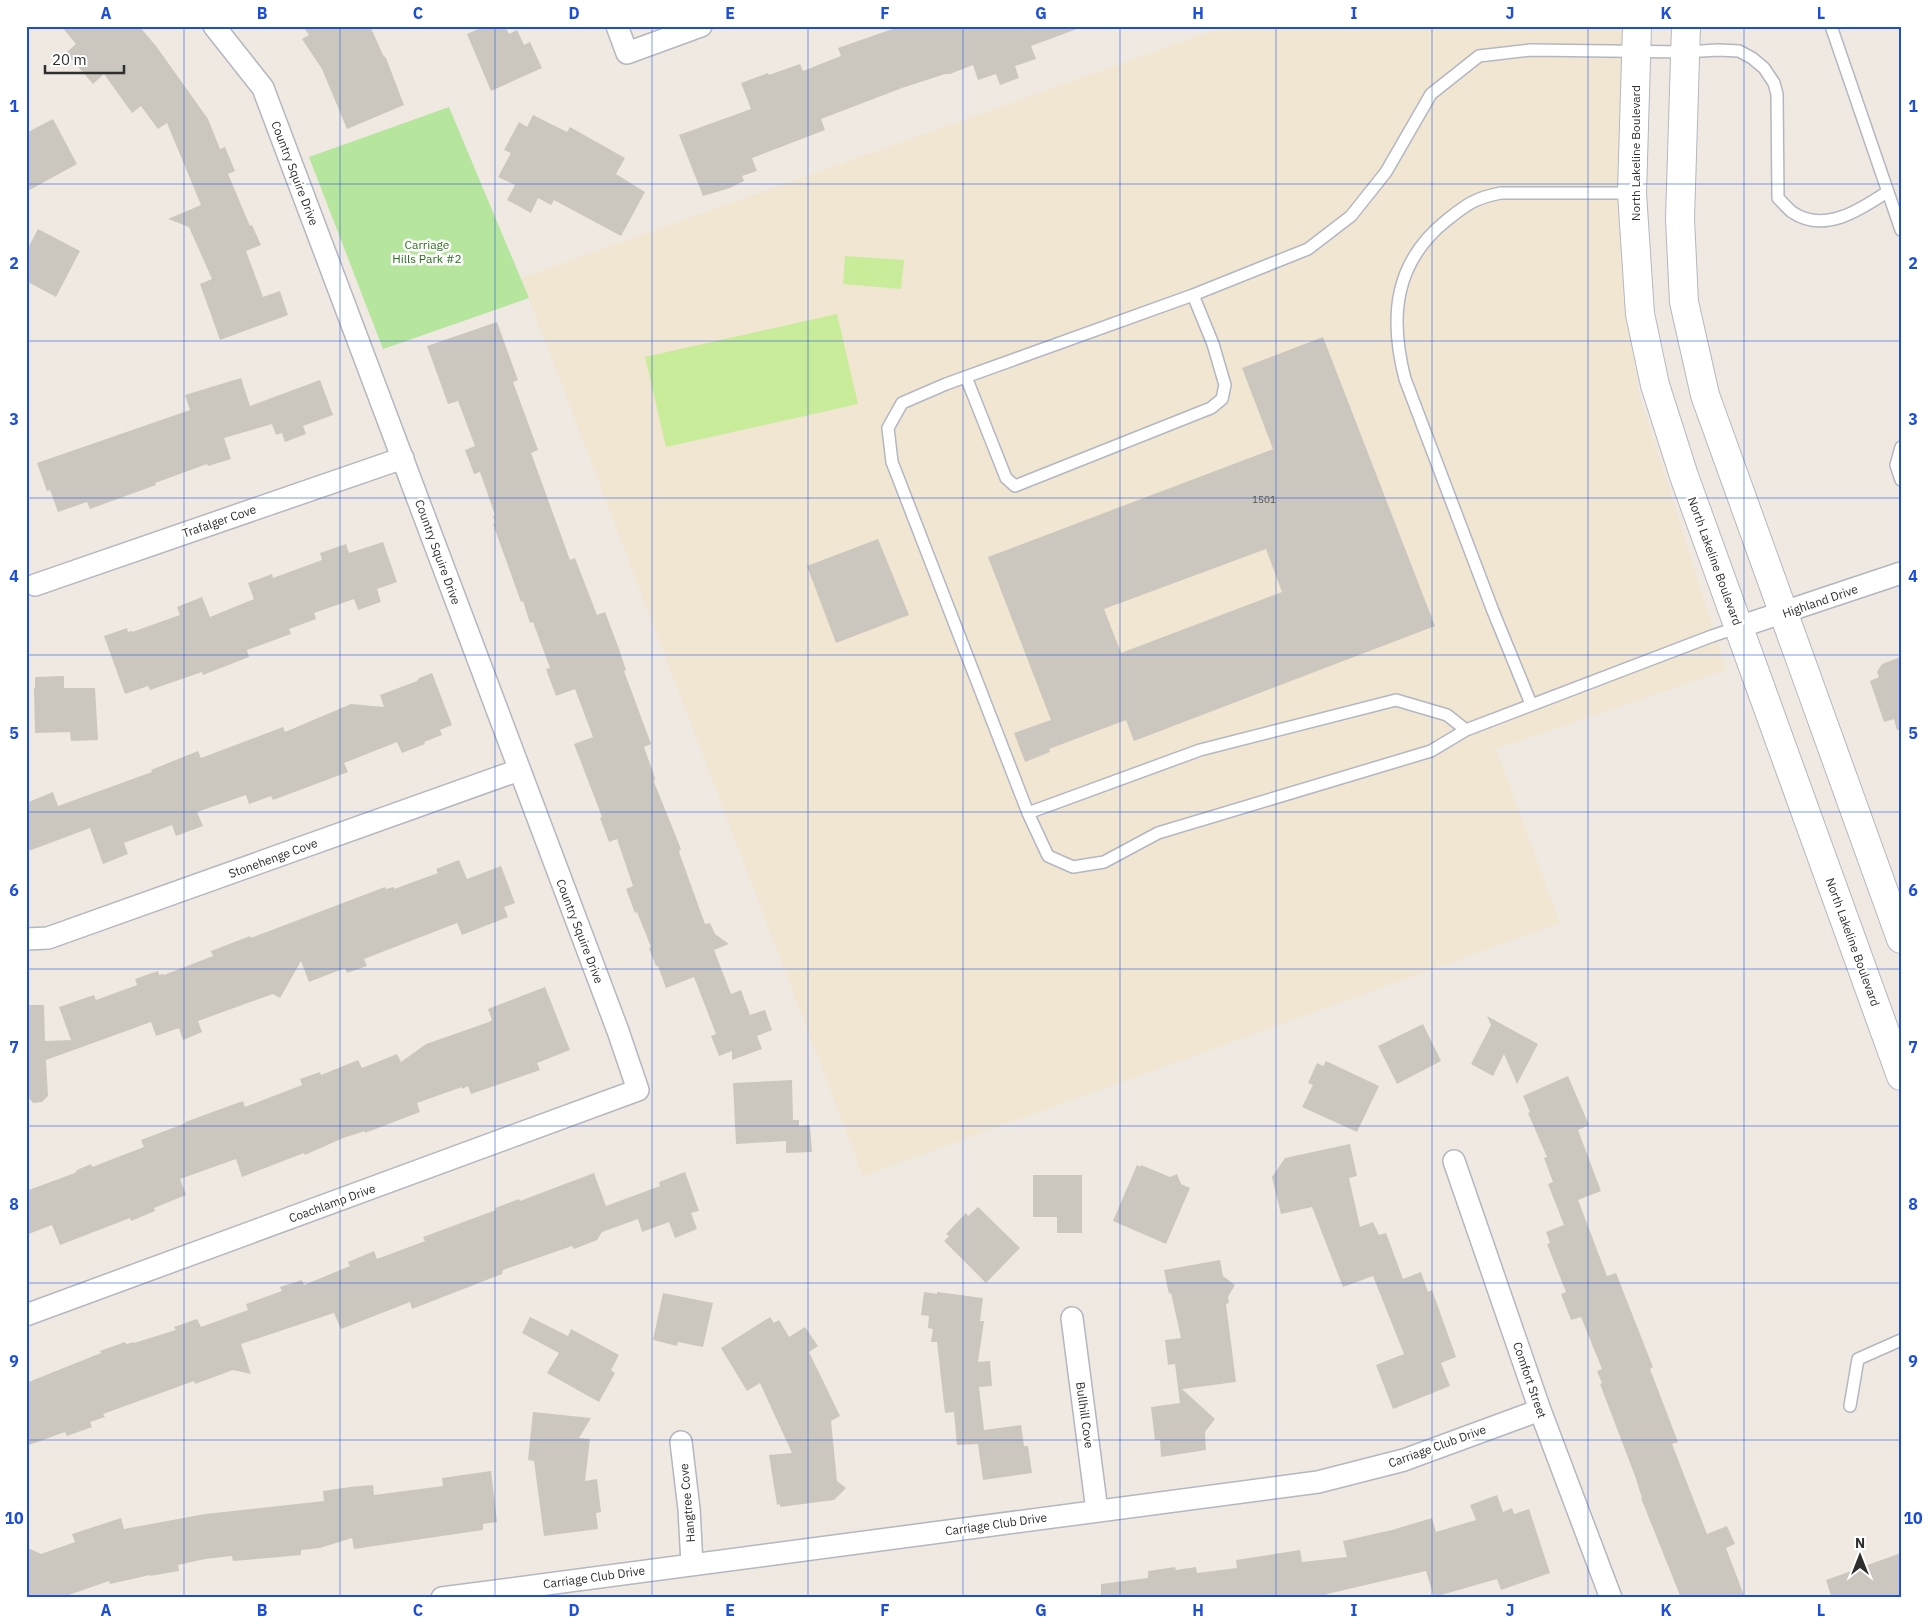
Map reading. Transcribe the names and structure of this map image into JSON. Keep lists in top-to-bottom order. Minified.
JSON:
{"streets":{"main road":["North Lakeline Boulevard"],"street":["Country Squire Drive","Trafalger Cove","Highland Drive","Stonehenge Cove","Coachlamp Drive","Comfort Street","Bullhill Cove","Carriage Club Drive","Hangtree Cove"]},"crossings":[["North Lakeline Boulevard","Highland Drive"],["Country Squire Drive","Trafalger Cove"],["Country Squire Drive","Stonehenge Cove"],["Country Squire Drive","Coachlamp Drive"],["Comfort Street","Carriage Club Drive"],["Bullhill Cove","Carriage Club Drive"],["Carriage Club Drive","Hangtree Cove"]],"parks":["Carriage Hills Park #2"],"house_numbers":["1501"],"scale_bar":"20 m","north":"top","grid":{"columns":["A","B","C","D","E","F","G","H","I","J","K","L"],"rows":["1","2","3","4","5","6","7","8","9","10"]}}
